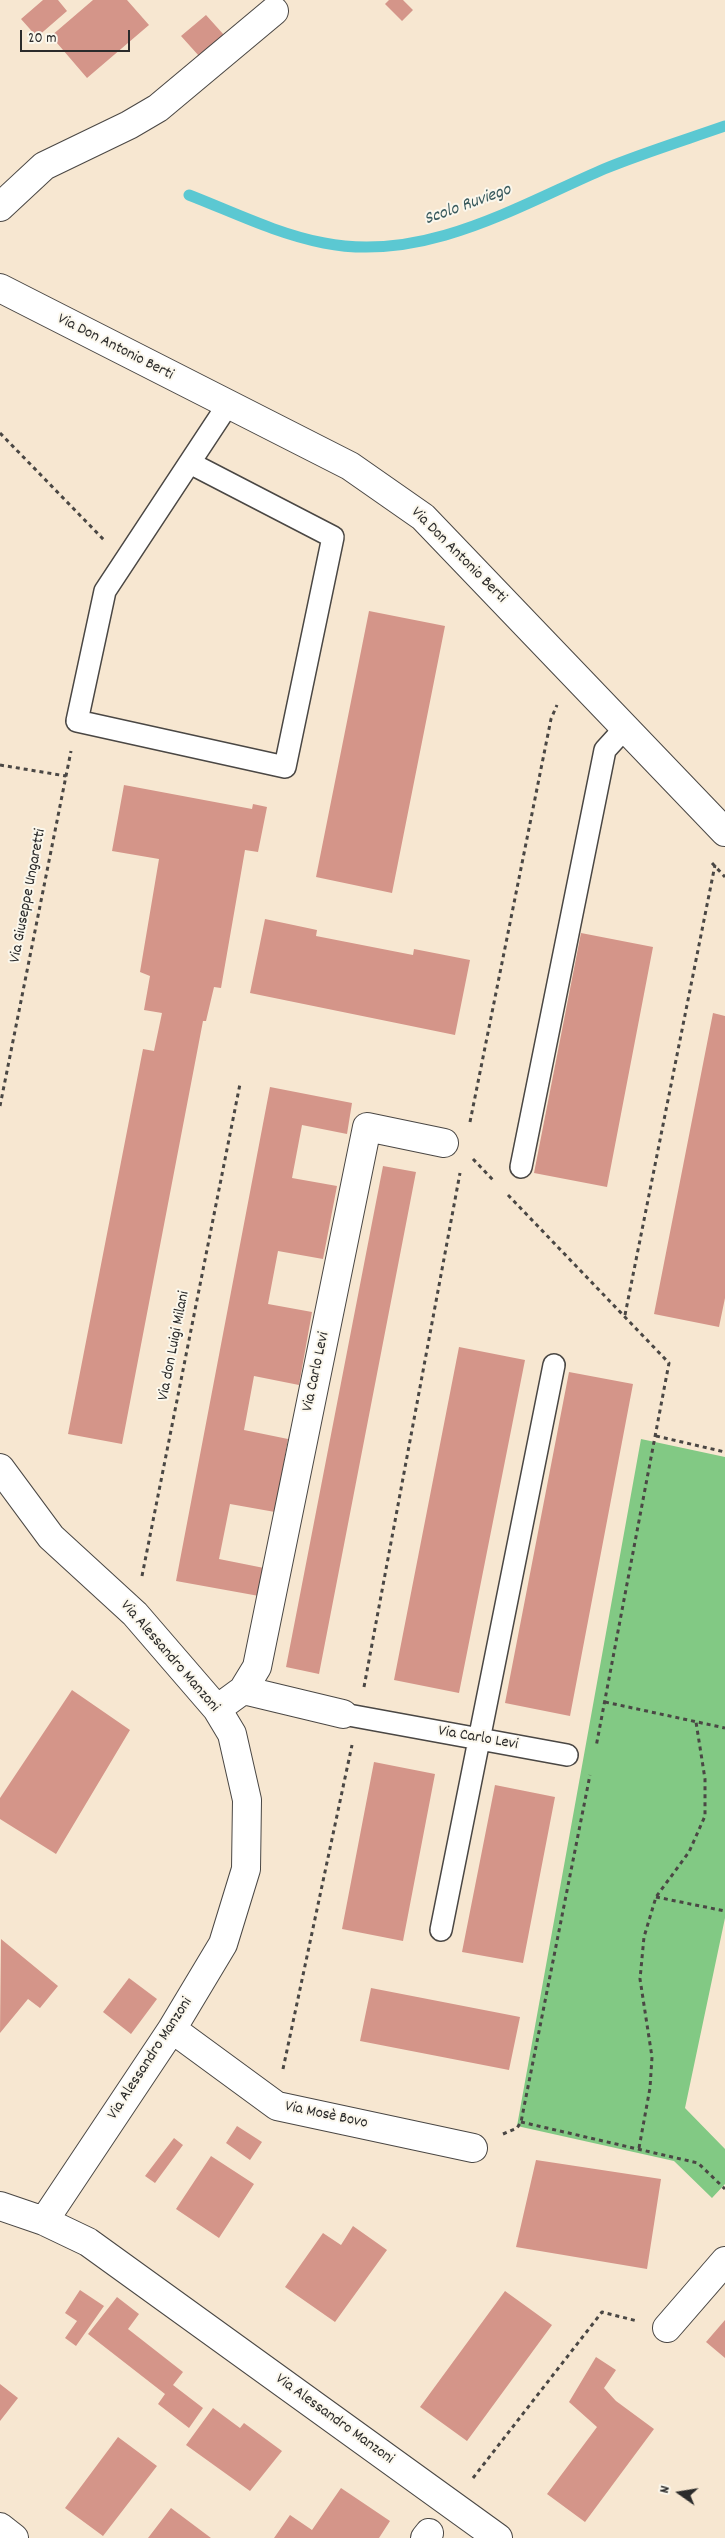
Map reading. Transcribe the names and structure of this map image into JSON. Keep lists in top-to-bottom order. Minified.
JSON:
{"streets":{"street":["Via Don Antonio Berti","Via Carlo Levi","Via Alessandro Manzoni","Via Mosè Bovo"],"path":["Via Giuseppe Ungaretti","Via don Luigi Milani"]},"crossings":[["Via don Luigi Milani","Via Alessandro Manzoni"],["Via Carlo Levi","Via Alessandro Manzoni"],["Via Alessandro Manzoni","Via Mosè Bovo"]],"water":["Scolo Ruviego"],"scale_bar":"20 m","north":"left"}
